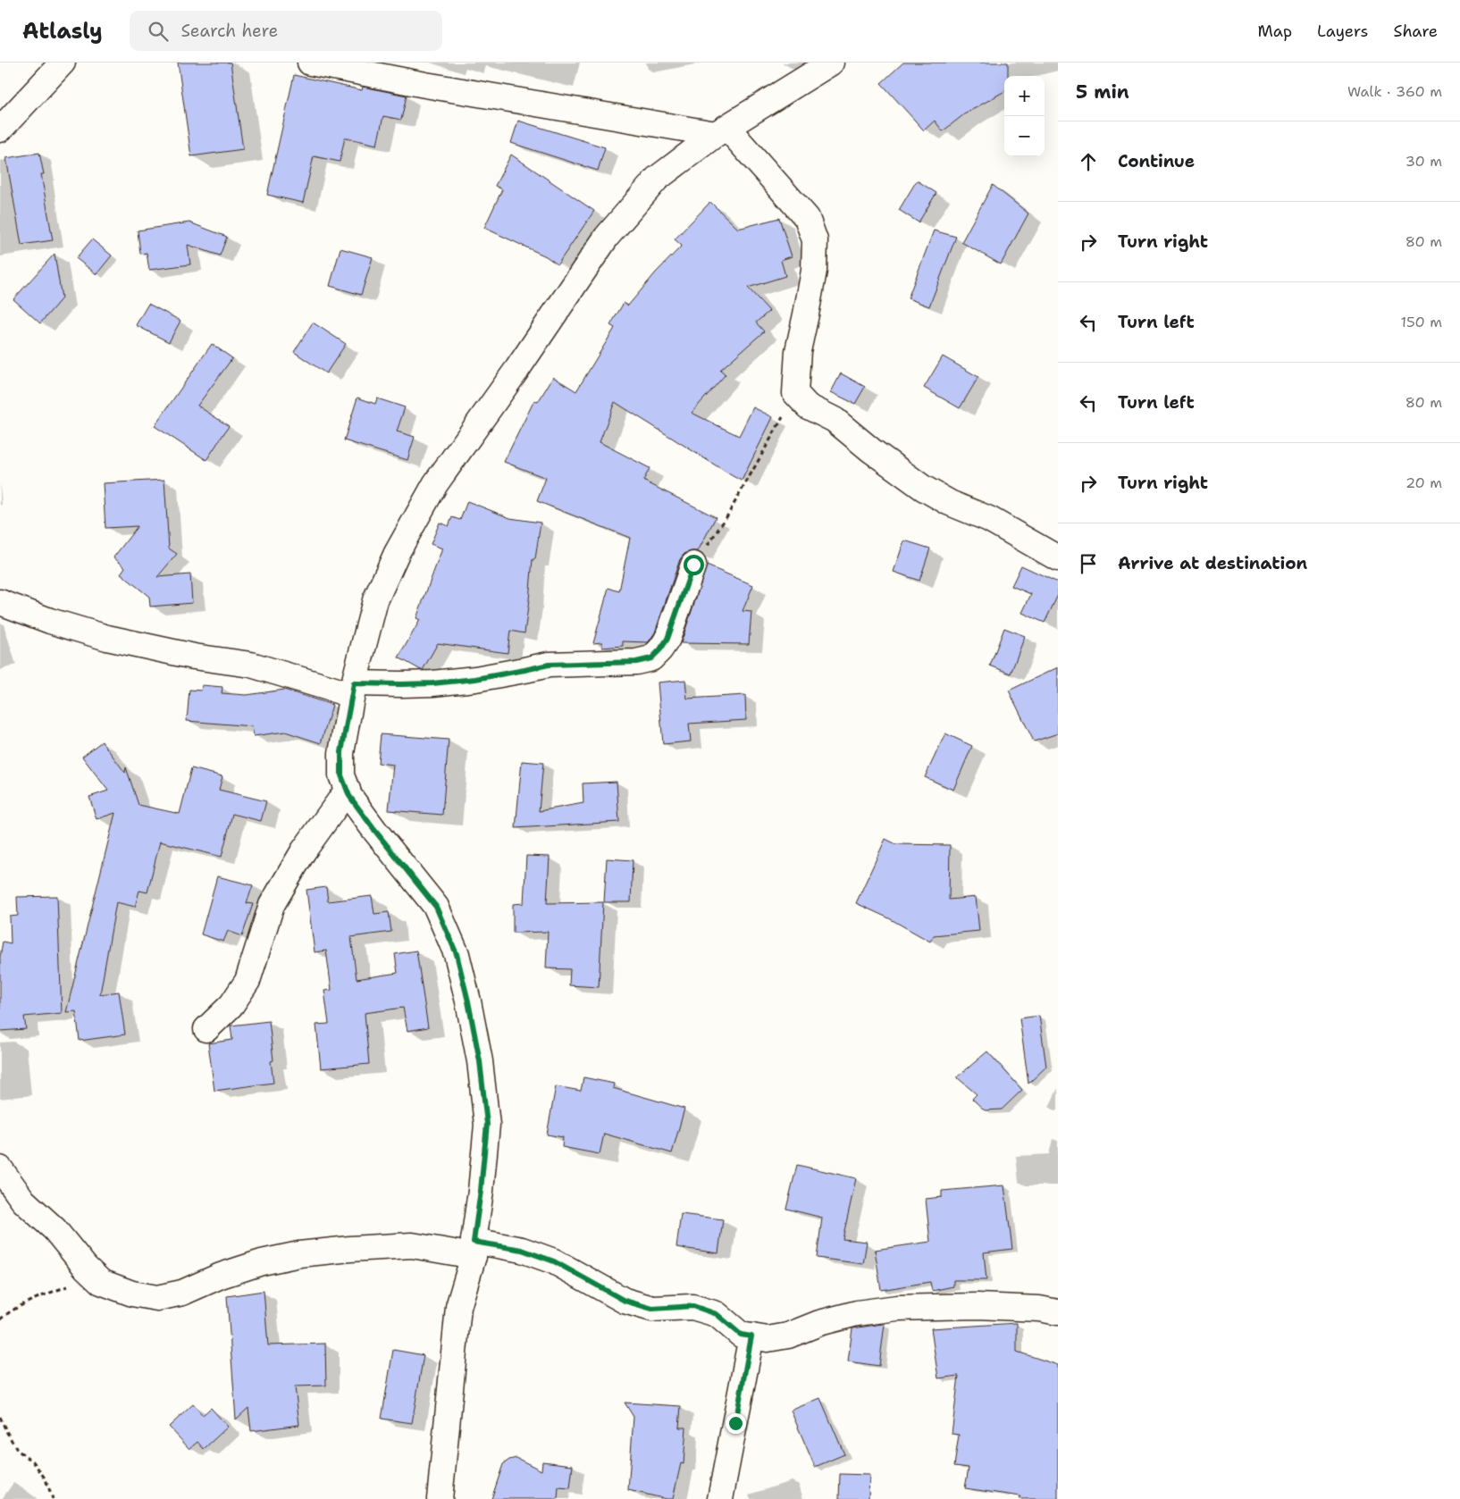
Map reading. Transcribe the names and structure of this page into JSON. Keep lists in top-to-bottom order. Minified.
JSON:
{"page":{"header":"Atlasly","search":"Search here","nav":["Map","Layers","Share"],"heading":["5 min","Walk · 360 m"],"map_buttons":["+","−"],"list":[["Continue","30 m"],["Turn right","80 m"],["Turn left","150 m"],["Turn left","80 m"],["Turn right","20 m"],"Arrive at destination"]}}
